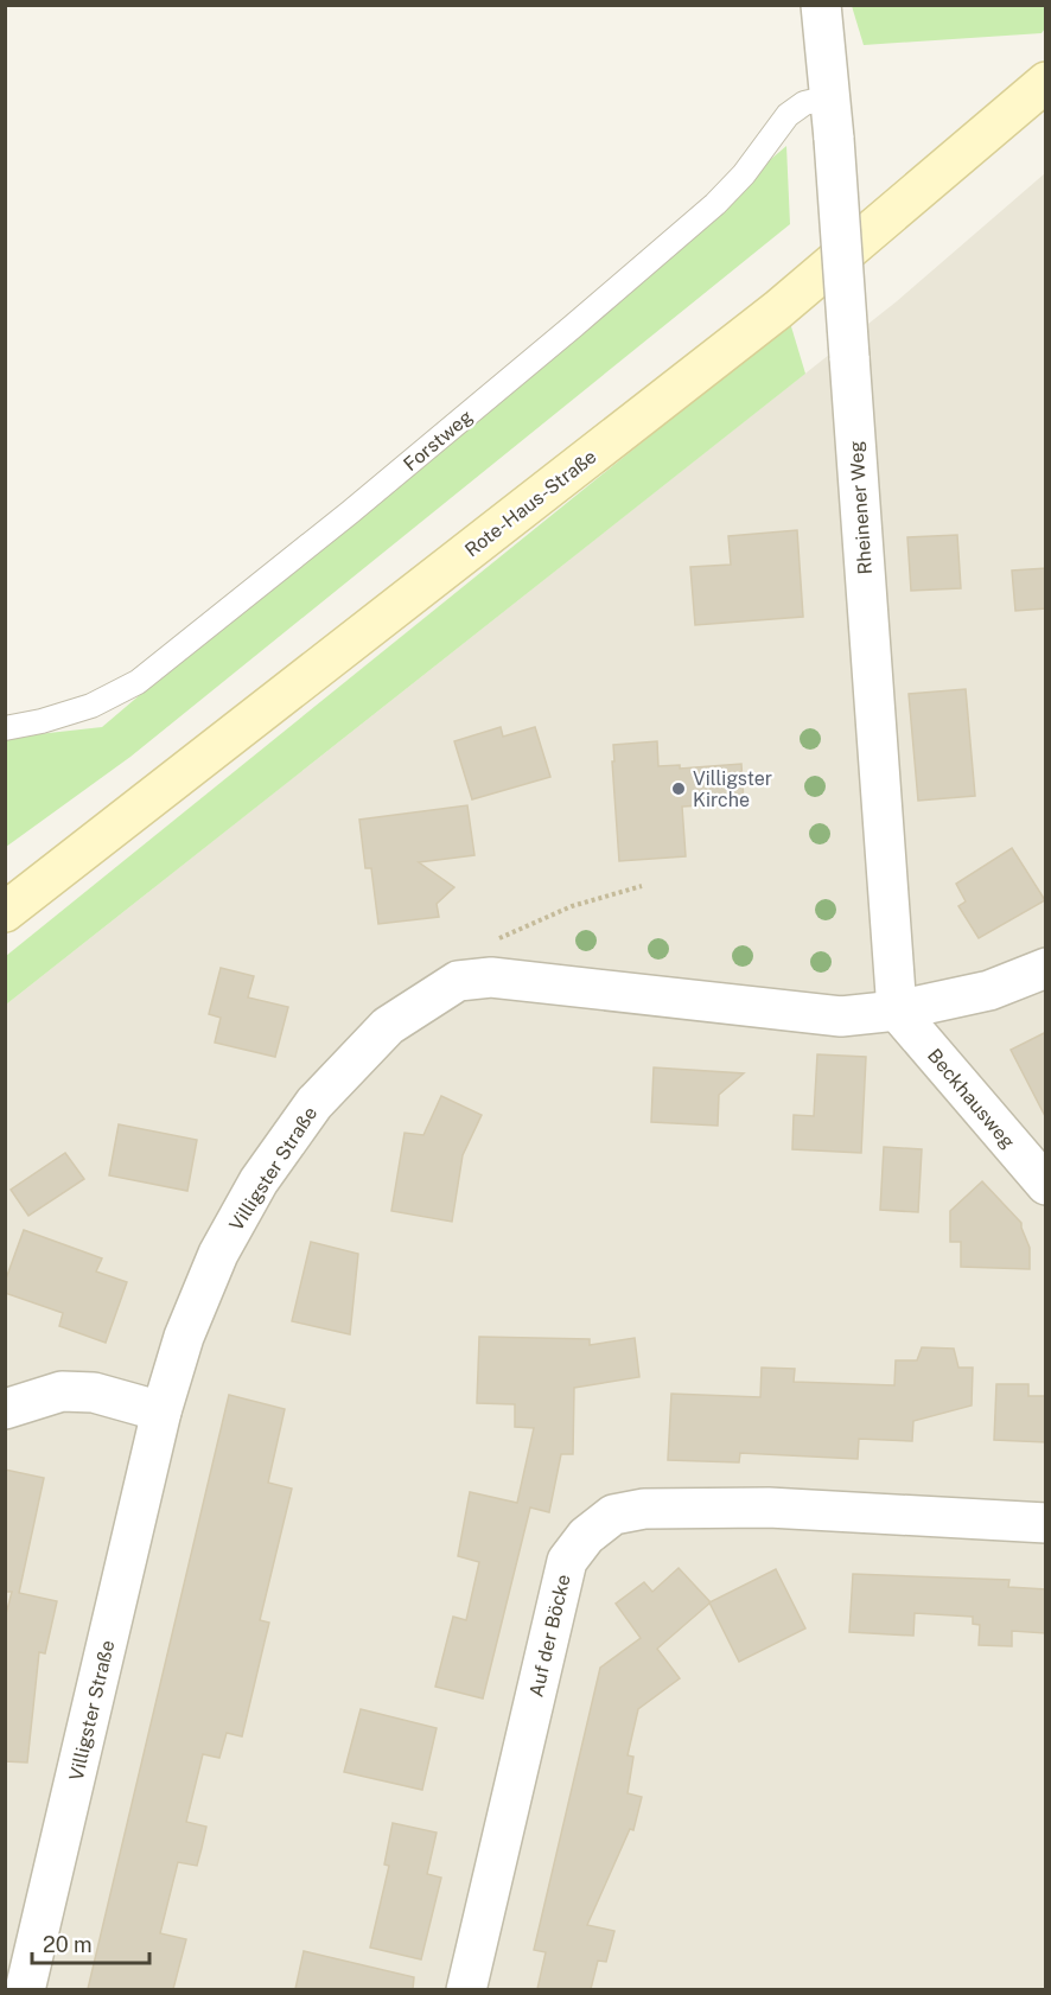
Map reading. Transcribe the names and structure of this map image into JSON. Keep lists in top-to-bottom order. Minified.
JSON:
{"streets":{"main road":["Rote-Haus-Straße"],"street":["Rheinener Weg","Beckhausweg","Villigster Straße","Auf der Böcke"],"lane":["Forstweg"]},"crossings":[["Forstweg","Rheinener Weg"],["Rheinener Weg","Beckhausweg"],["Rheinener Weg","Villigster Straße"],["Beckhausweg","Villigster Straße"]],"places":["Villigster Kirche"],"scale_bar":"20 m"}
